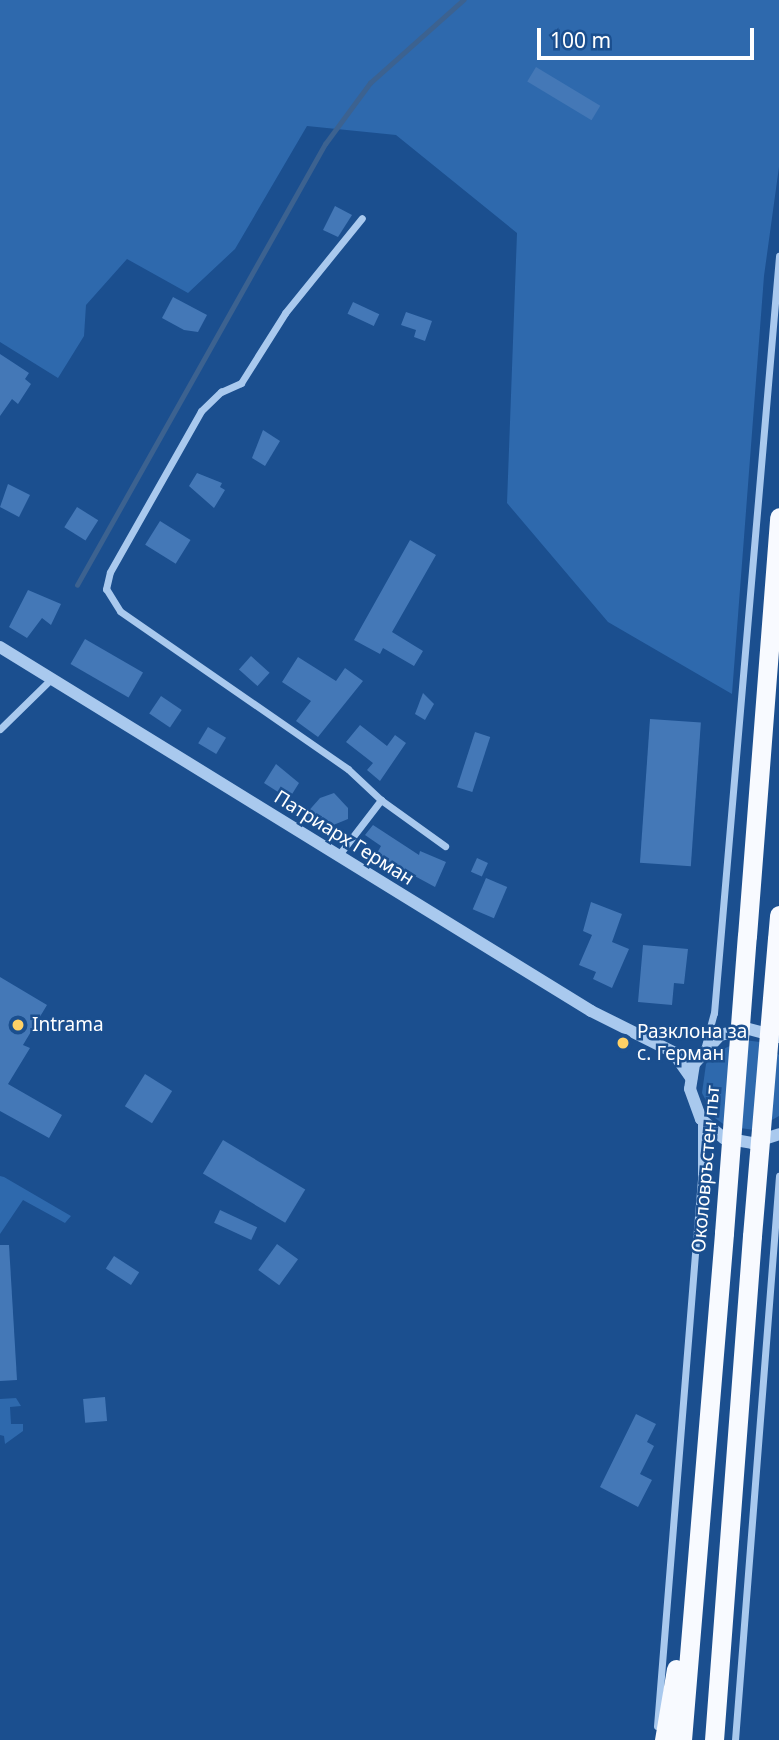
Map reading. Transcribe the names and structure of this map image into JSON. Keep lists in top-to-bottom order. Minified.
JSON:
{"streets":{"highway":["Околовръстен път"],"street":["Патриарх Герман"]},"places":["Intrama","Разклона за с. Герман"],"scale_bar":"100 m"}
